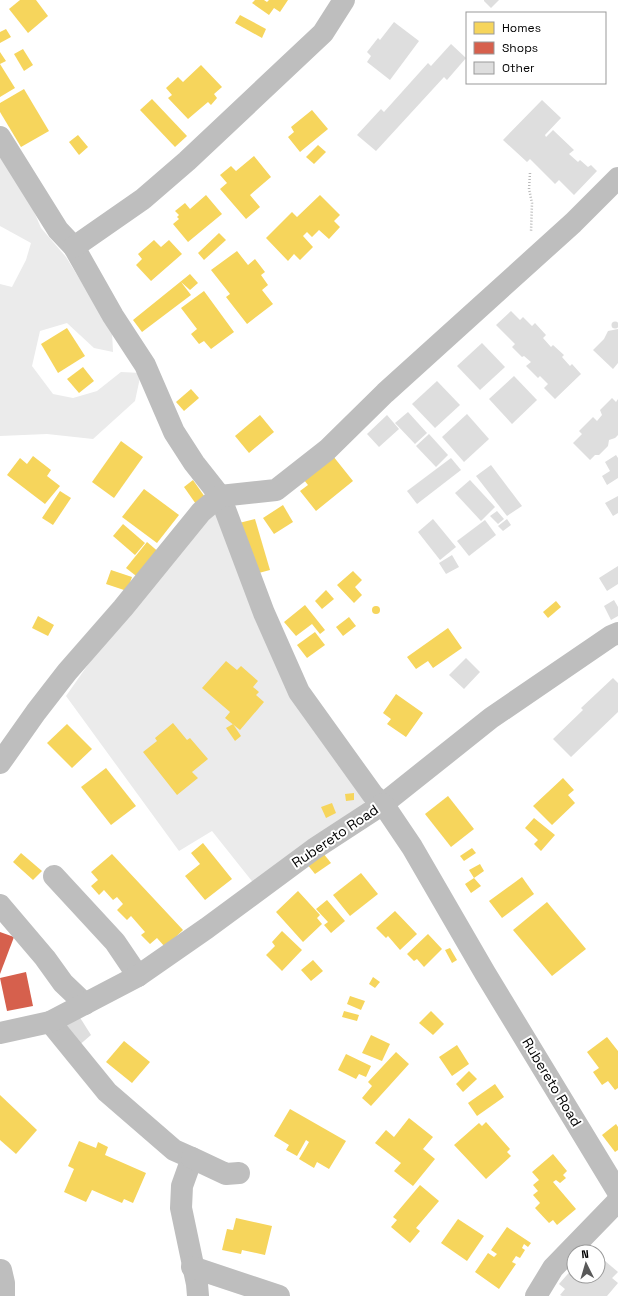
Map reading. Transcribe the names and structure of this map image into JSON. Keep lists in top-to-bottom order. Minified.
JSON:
{"streets":{"street":["Rubereto Road"]},"legend":["Homes","Shops","Other"],"north":"top"}
